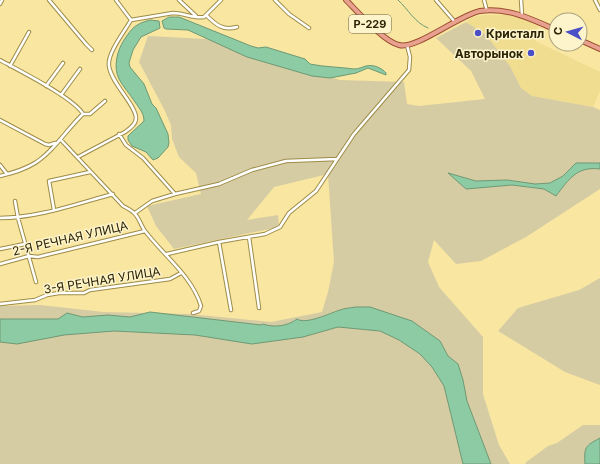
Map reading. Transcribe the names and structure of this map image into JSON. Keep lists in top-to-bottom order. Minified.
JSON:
{"streets":{"main road":["Р-229"],"street":["2-Я РЕЧНАЯ УЛИЦА","3-Я РЕЧНАЯ УЛИЦА"]},"places":["Кристалл","Авторынок"],"north":"left"}
